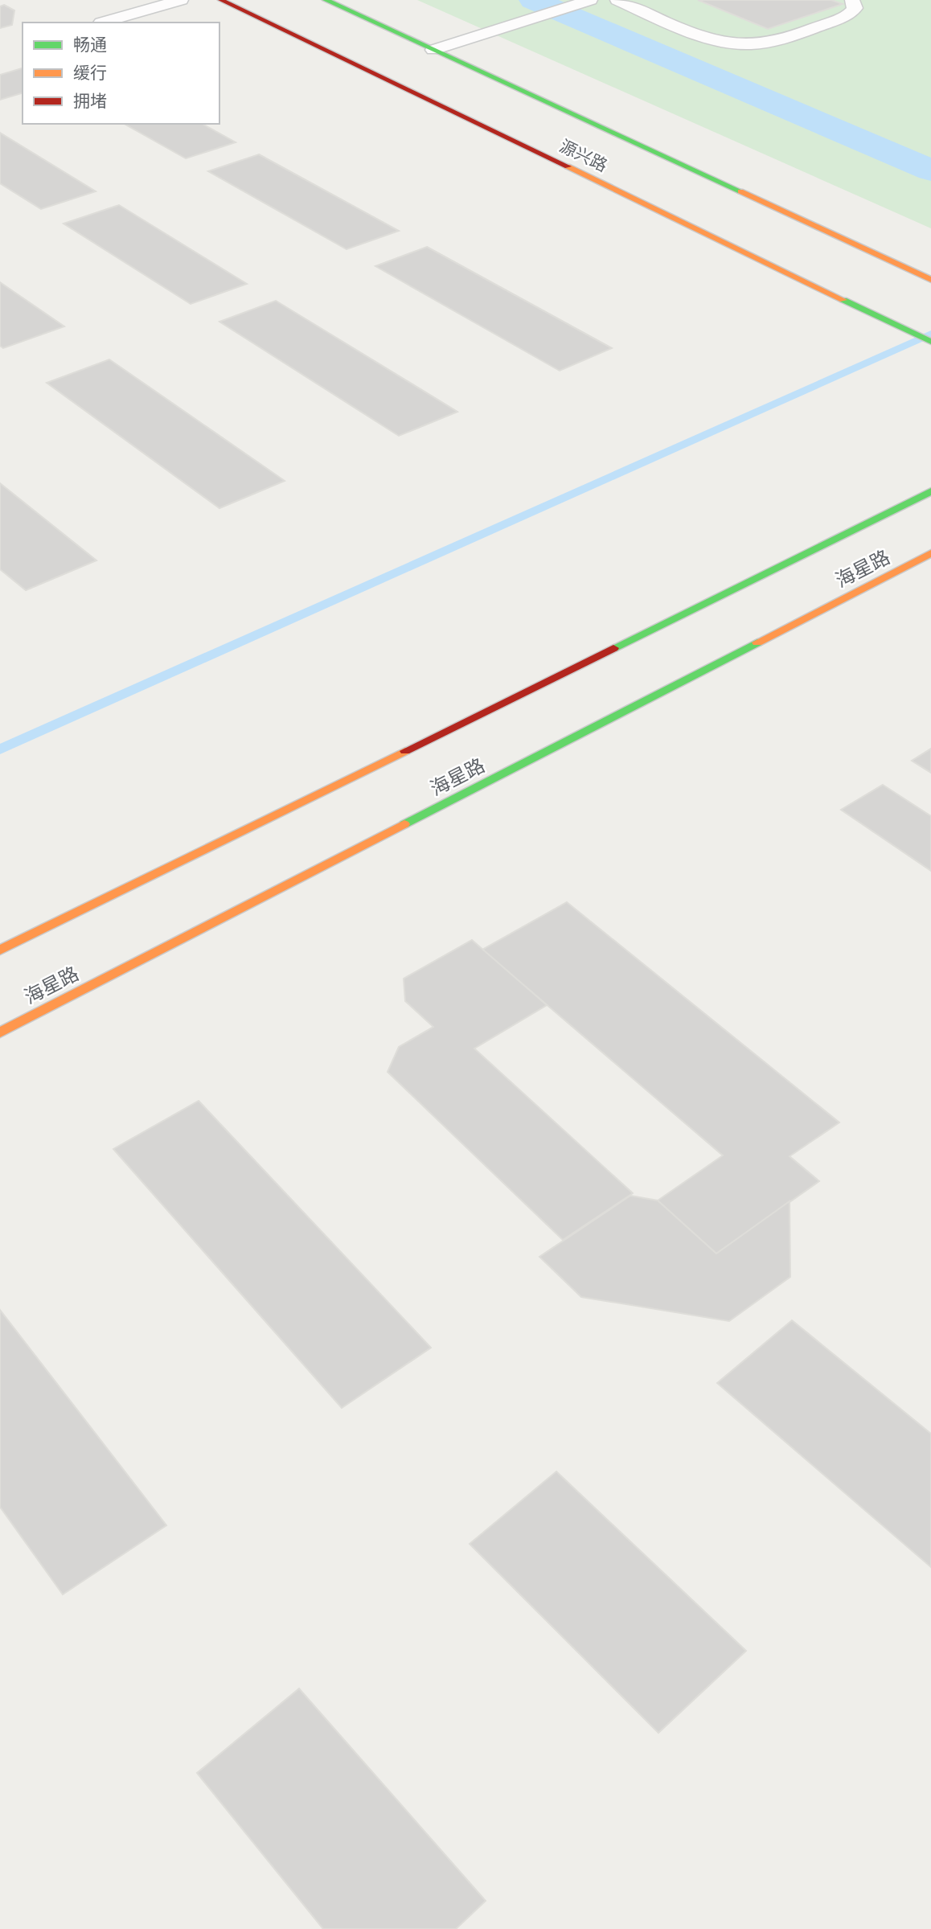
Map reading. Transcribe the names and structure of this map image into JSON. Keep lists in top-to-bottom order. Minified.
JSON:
{"streets":{"main road":["源兴路","海星路"]},"legend":["畅通","缓行","拥堵"]}
